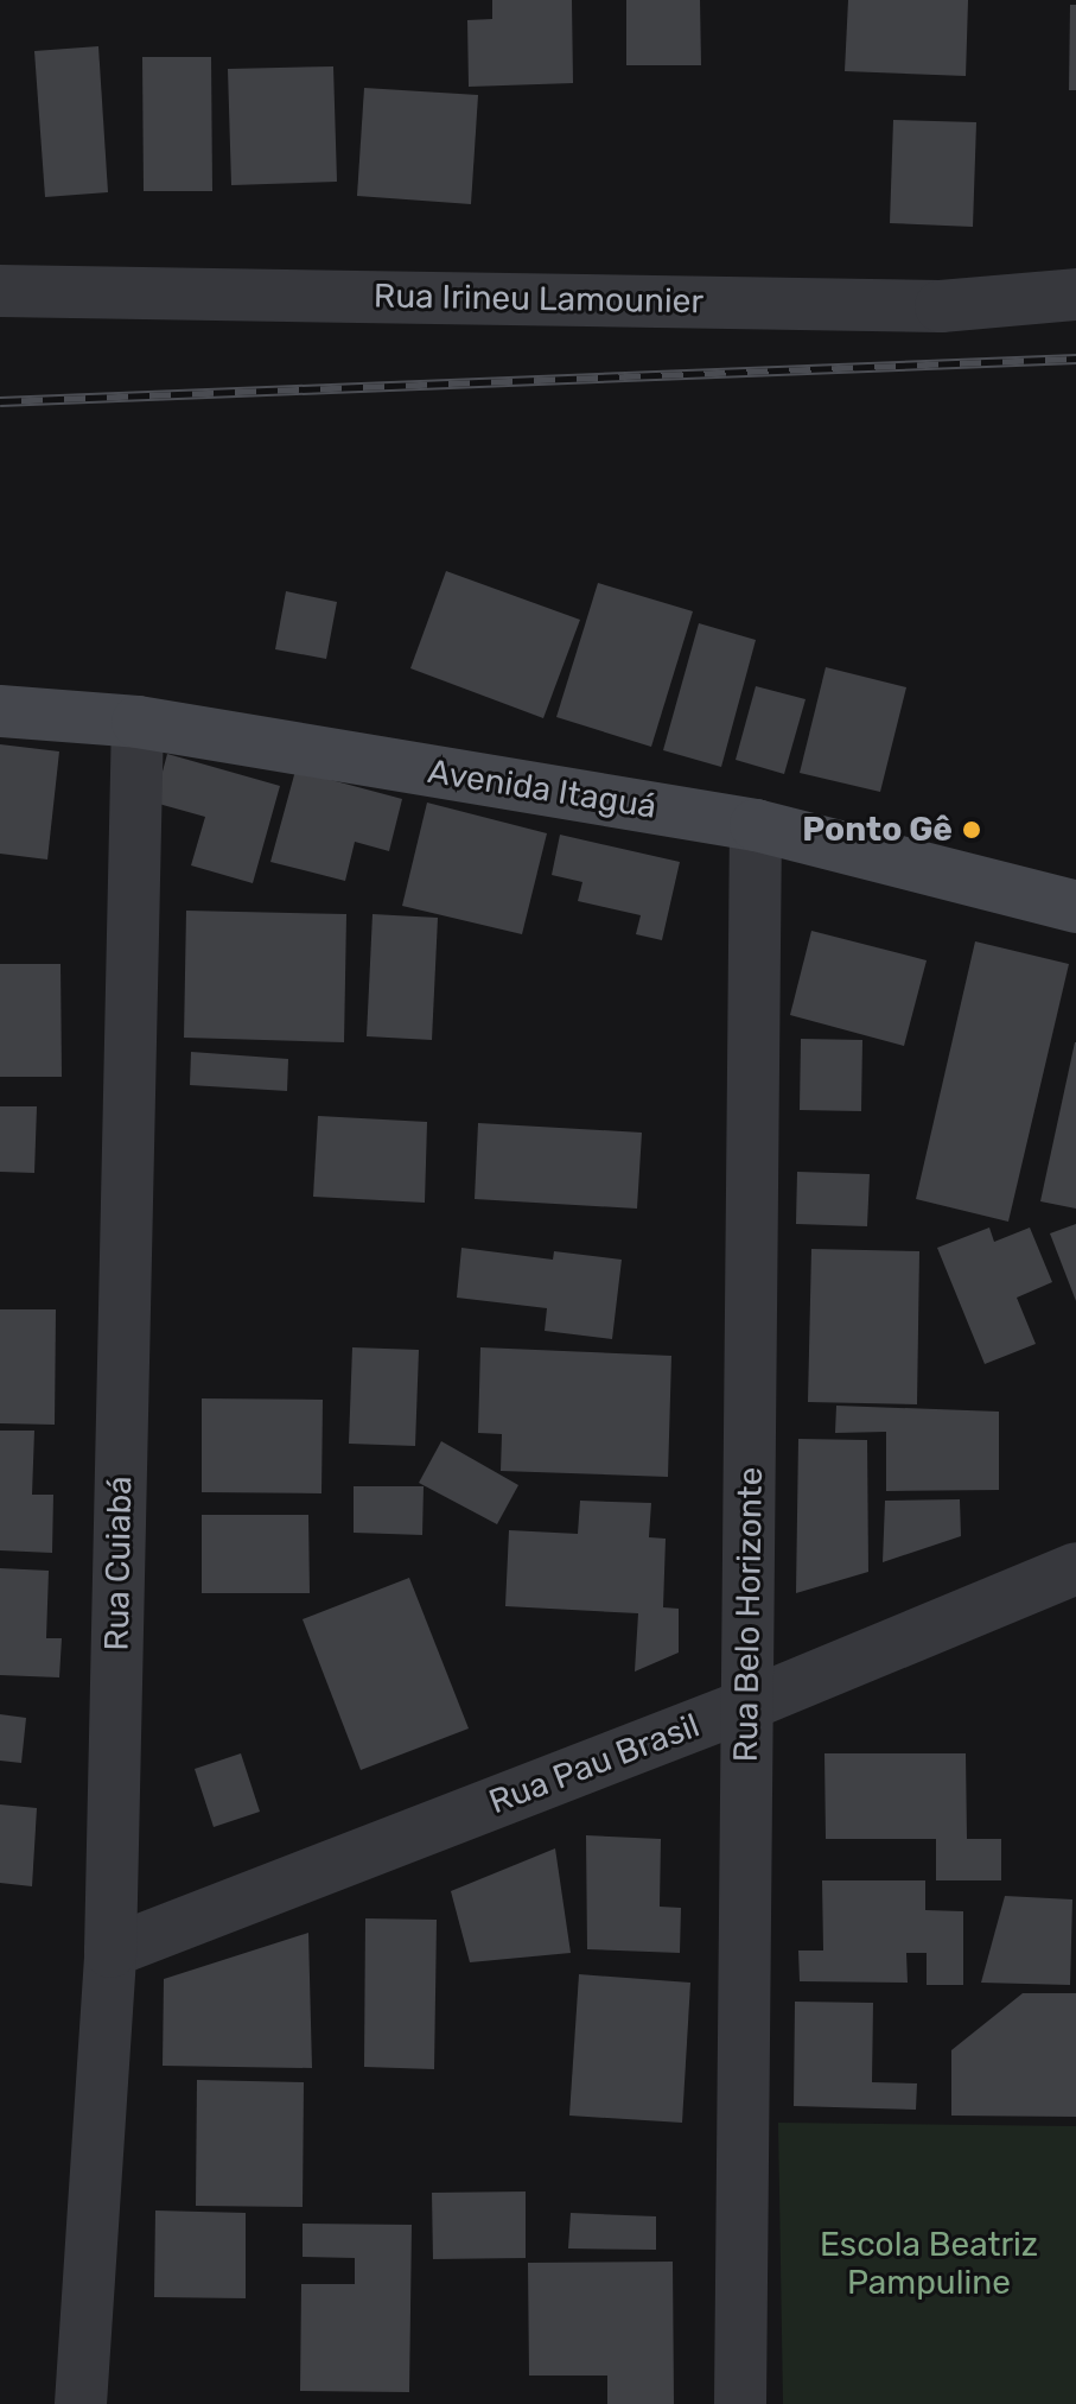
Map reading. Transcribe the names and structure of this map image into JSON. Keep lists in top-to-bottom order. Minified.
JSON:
{"streets":{"main road":["Avenida Itaguá"],"street":["Rua Irineu Lamounier","Rua Cuiabá","Rua Belo Horizonte","Rua Pau Brasil"]},"crossings":[["Avenida Itaguá","Rua Cuiabá"],["Avenida Itaguá","Rua Belo Horizonte"],["Rua Cuiabá","Rua Pau Brasil"],["Rua Belo Horizonte","Rua Pau Brasil"]],"parks":["Escola Beatriz Pampuline"],"places":["Ponto Gê"]}
